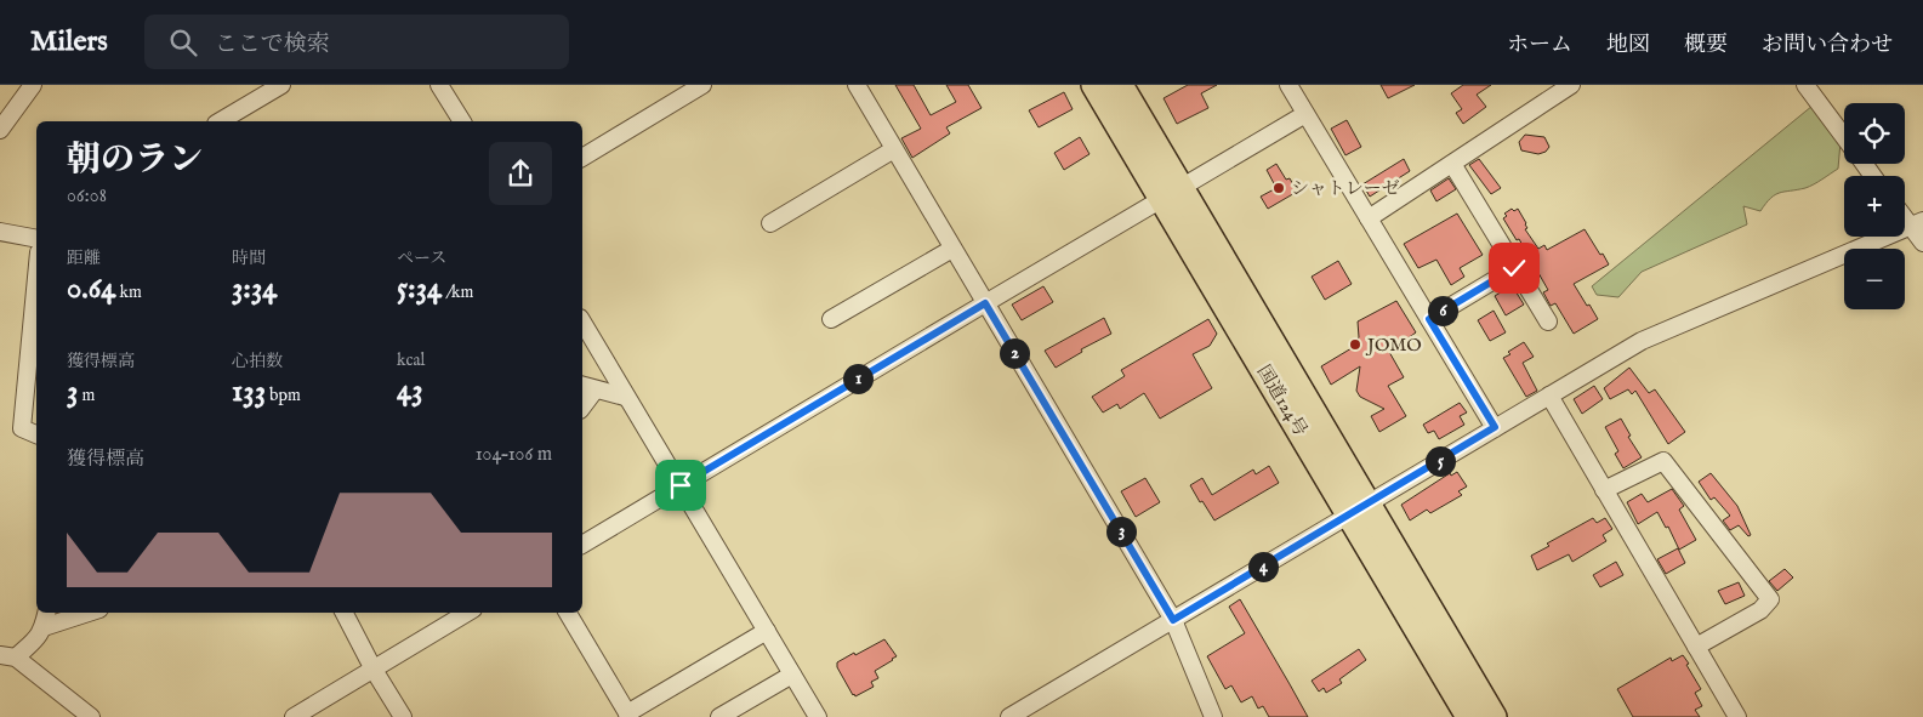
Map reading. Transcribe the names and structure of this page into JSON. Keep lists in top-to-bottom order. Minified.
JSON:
{"streets":{"highway":["国道124号"]},"places":["シャトレーゼ","JOMO"],"page":{"header":"Milers","search":"ここで検索","nav":["ホーム","地図","概要","お問い合わせ"],"map_buttons":["+","−"],"heading":["朝のラン","06:08"],"stats":[["距離","0.64 km"],["時間","3:34"],["ペース","5:34 /km"],["獲得標高","3 m"],["心拍数","133 bpm"],["kcal","43"]],"pins":["6","2","1","5","3","4"],"chart":["獲得標高","104–106 m"]}}
